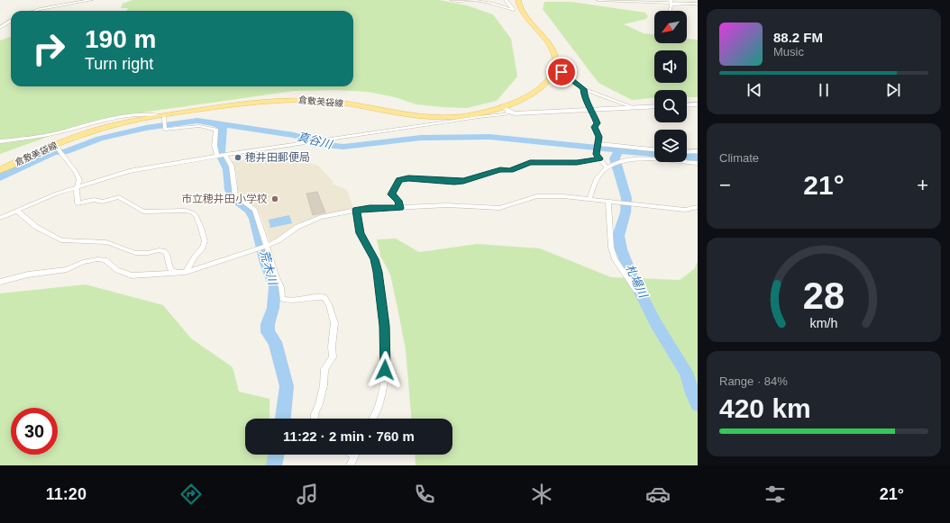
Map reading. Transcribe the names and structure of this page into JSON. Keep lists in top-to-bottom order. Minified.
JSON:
{"streets":{"main road":["倉敷美袋線"]},"water":["真谷川","荒木川","札場川"],"places":["穂井田郵便局","市立穂井田小学校"],"north":"bottom left","page":{"turn":["190 m","Turn right"],"song":["88.2 FM","Music"],"tile":["Climate",["Range · 84%","420 km"]],"heat":["−","21°","+"],"limit":"30","trip":"11:22 · 2 min · 760 m","tabs":["11:20","21°"],"gauge":["28","km/h"]}}
